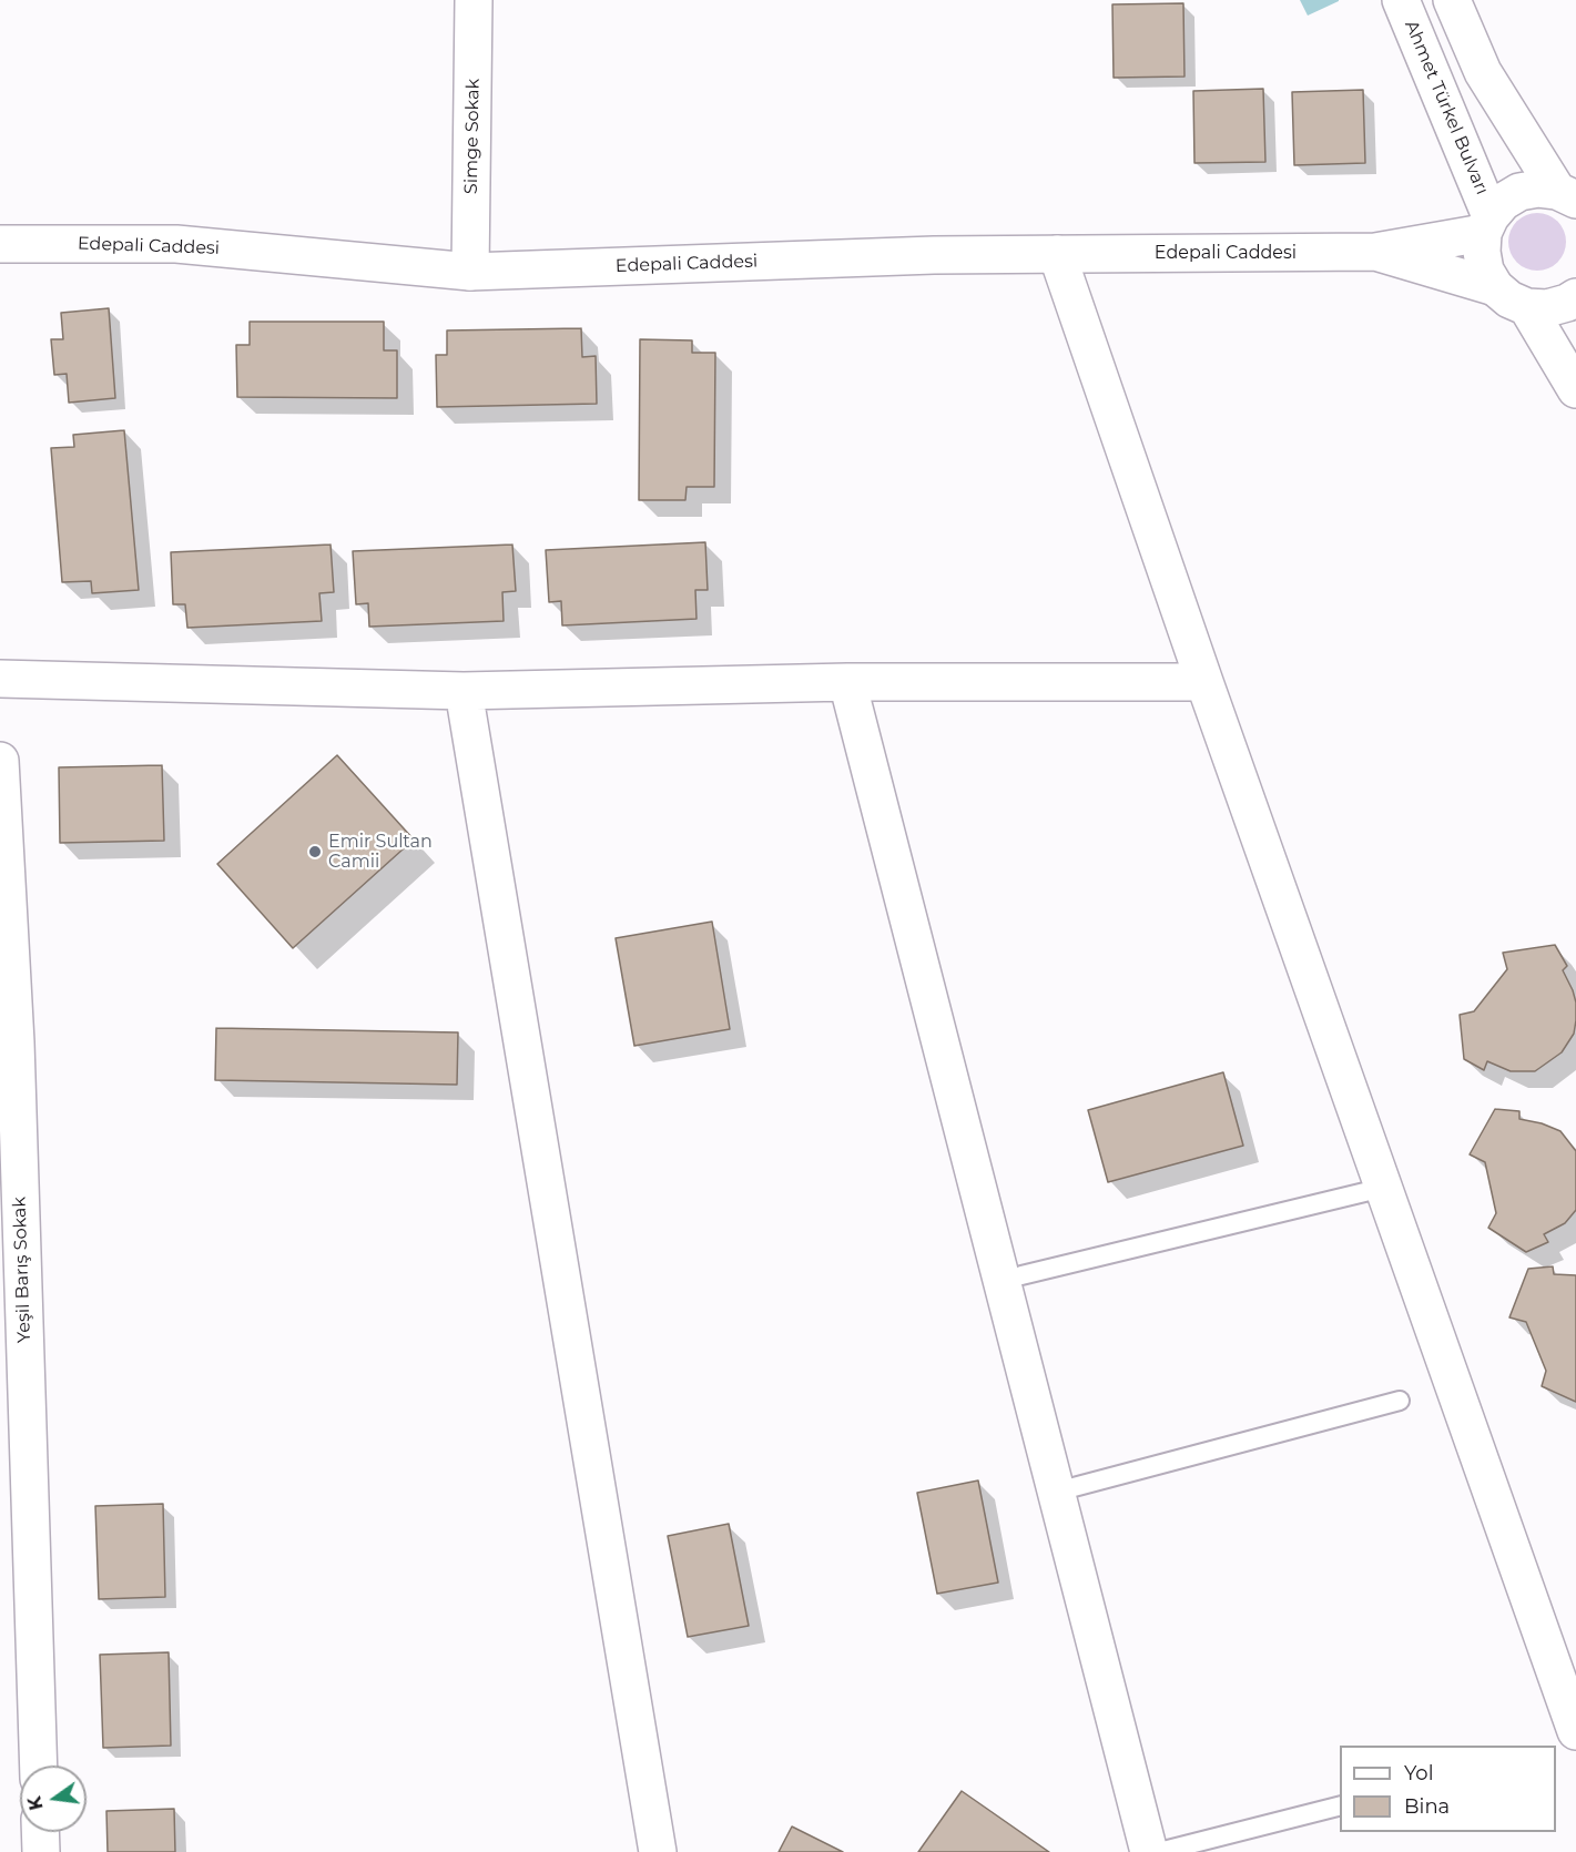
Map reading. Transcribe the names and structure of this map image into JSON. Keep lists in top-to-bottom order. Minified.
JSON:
{"streets":{"street":["Ahmet Türkel Bulvarı","Simge Sokak","Edepali Caddesi","Yeşil Barış Sokak"]},"crossings":[["Simge Sokak","Edepali Caddesi"]],"places":["Emir Sultan Camii"],"legend":["Yol","Bina"],"north":"left"}
